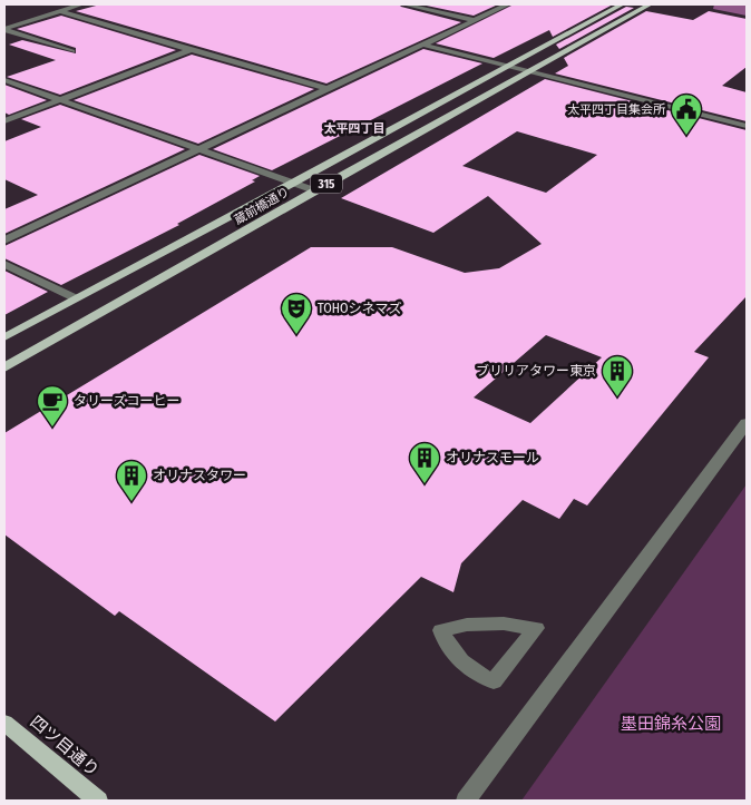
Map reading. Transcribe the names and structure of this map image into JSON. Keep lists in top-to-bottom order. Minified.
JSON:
{"streets":{"main road":["315","蔵前橋通り","四ツ目通り"]},"districts":["太平四丁目"],"parks":["墨田錦糸公園"],"places":{"public building":["太平四丁目集会所"],"theatre":["TOHOシネマズ"],"building":["ブリリアタワー東京","オリナスモール","オリナスタワー"],"cafe":["タリーズコーヒー"]}}
